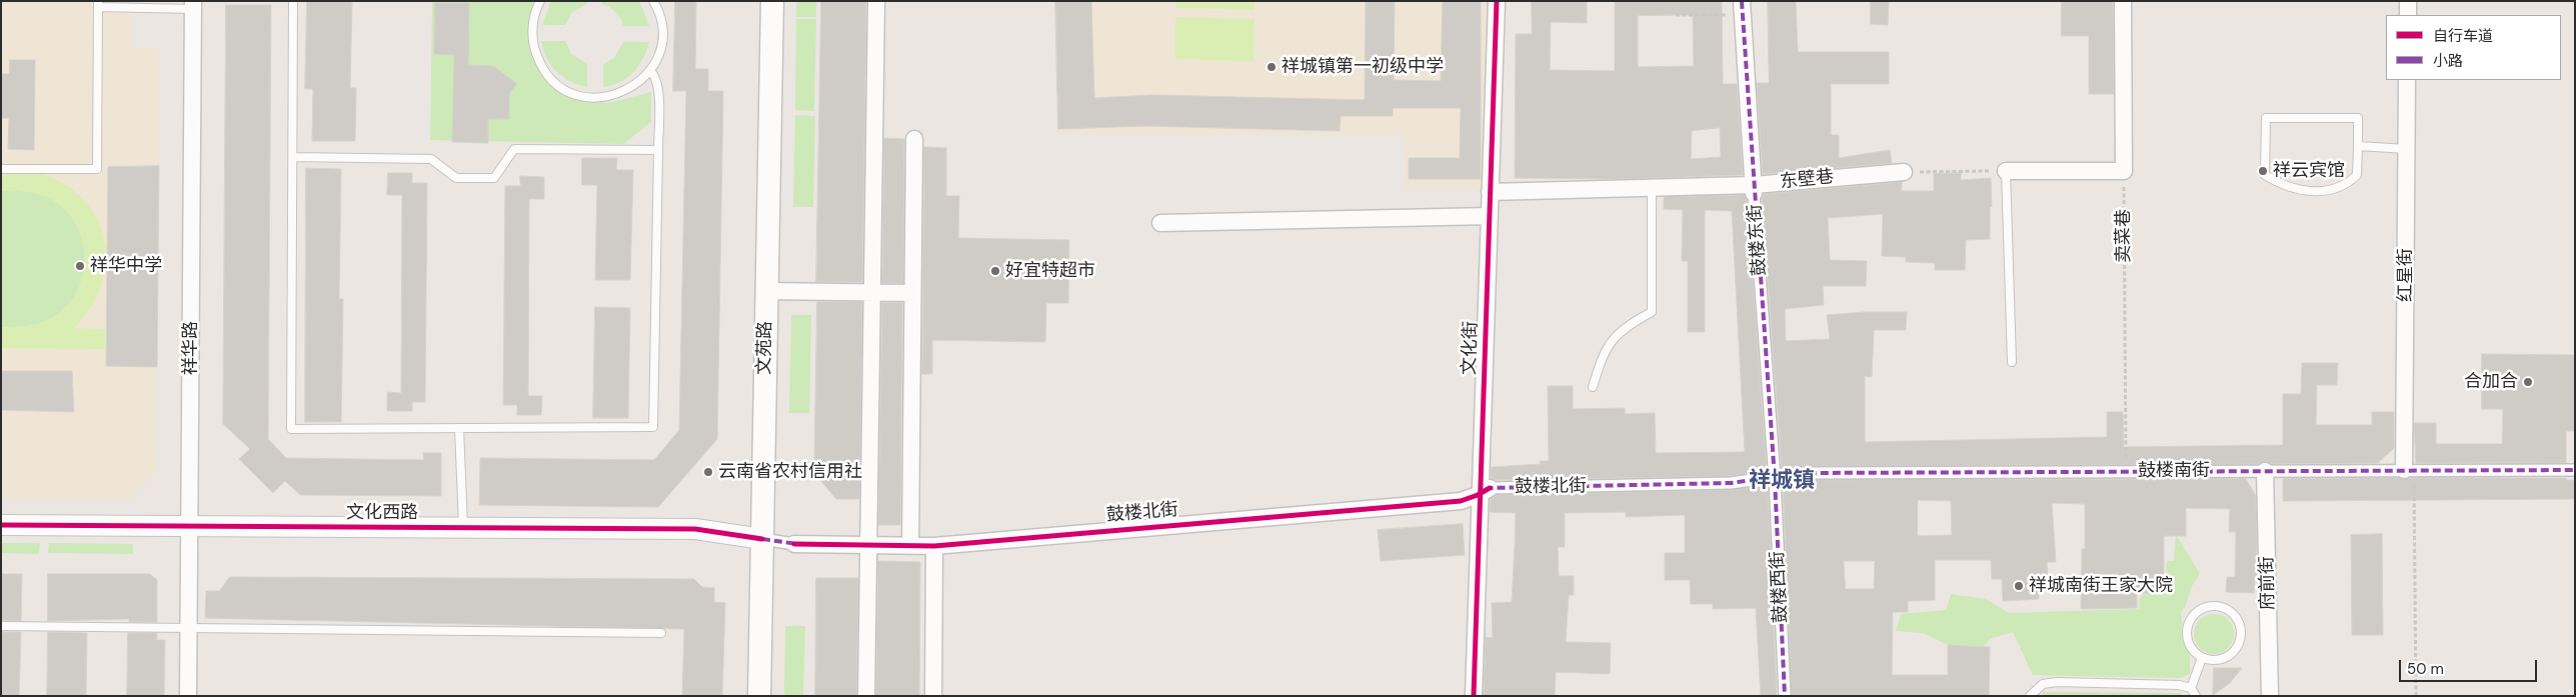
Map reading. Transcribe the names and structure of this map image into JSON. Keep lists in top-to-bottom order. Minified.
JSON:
{"streets":{"main road":["文苑路"],"street":["东壁巷","鼓楼东街","红星街","祥华路","文化街","鼓楼南街","鼓楼北街","文化西路","府前街","鼓楼西街"],"path":["卖菜巷"]},"crossings":[["东壁巷","鼓楼东街"],["东壁巷","文化街"],["卖菜巷","鼓楼南街"],["鼓楼东街","鼓楼南街"],["鼓楼东街","鼓楼北街"],["鼓楼东街","鼓楼西街"],["红星街","鼓楼南街"],["祥华路","文化西路"],["文苑路","鼓楼北街"],["文苑路","文化西路"],["文化街","鼓楼北街"],["鼓楼南街","鼓楼北街"],["鼓楼南街","府前街"],["鼓楼南街","鼓楼西街"],["鼓楼北街","文化西路"],["鼓楼北街","鼓楼西街"]],"districts":["祥城镇"],"places":["祥城镇第一初级中学","祥云宾馆","祥华中学","好宜特超市","合加合","云南省农村信用社","祥城南街王家大院"],"legend":["自行车道","小路"],"scale_bar":"50 m"}
